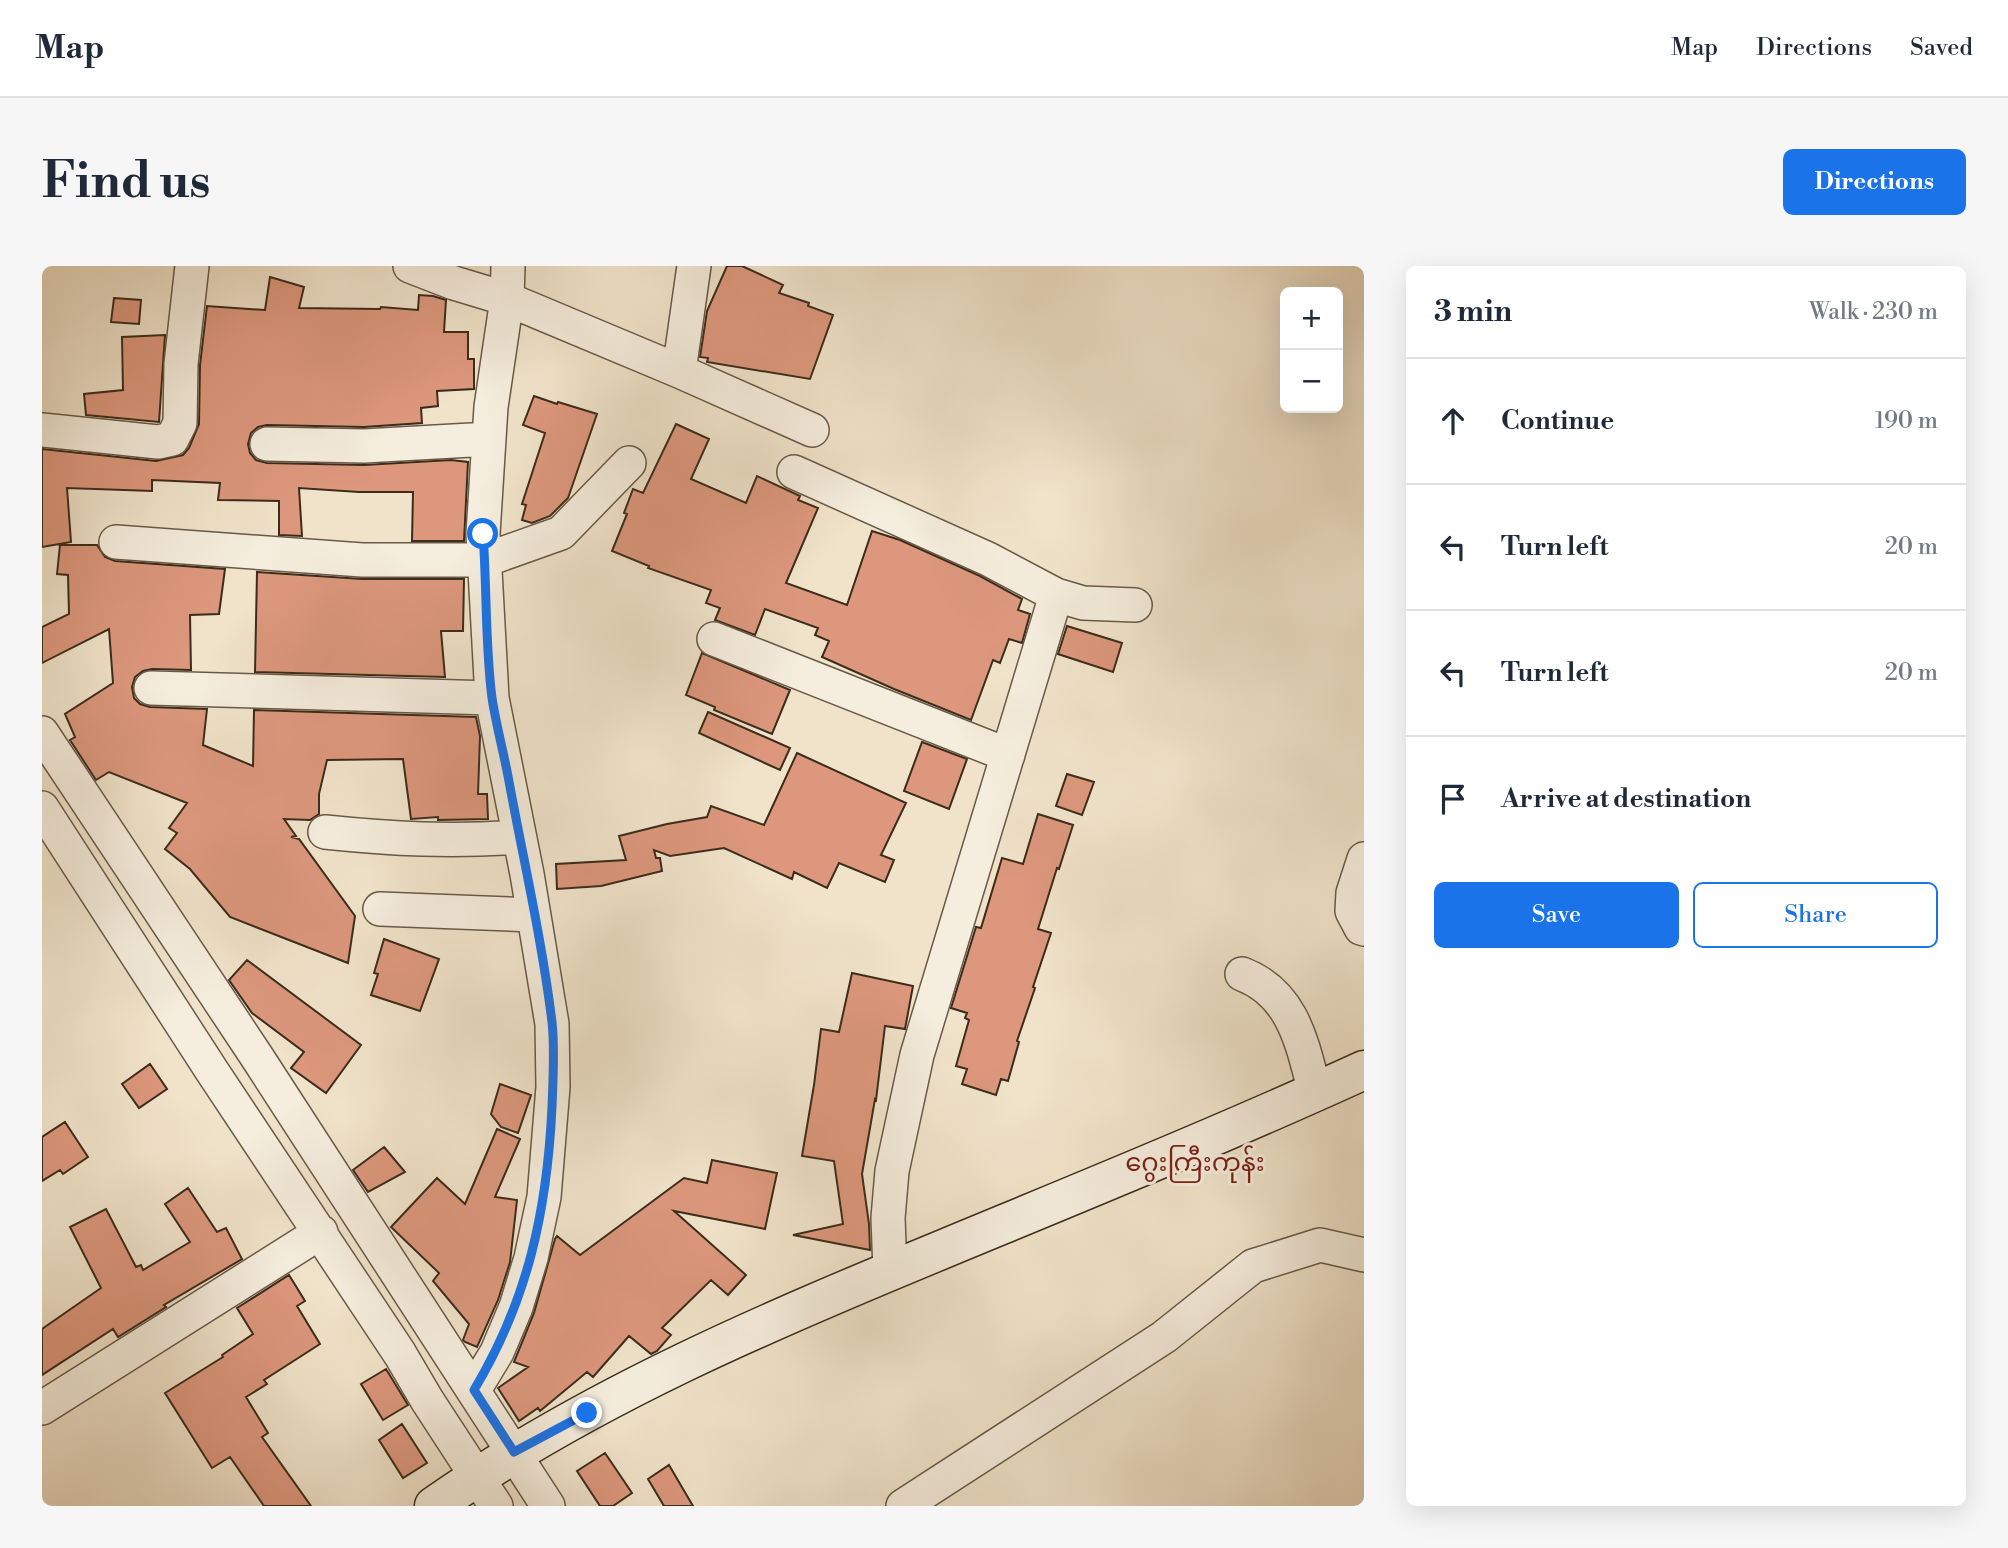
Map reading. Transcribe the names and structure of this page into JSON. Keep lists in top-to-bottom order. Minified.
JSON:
{"districts":["ဂွေးကြီးကုန်း"],"page":{"header":"Map","nav":["Map","Directions","Saved"],"buttons":["Directions",["Save","Share"]],"title":"Find us","heading":["3 min","Walk · 230 m"],"map_buttons":["+","−"],"list":[["Continue","190 m"],["Turn left","20 m"],["Turn left","20 m"],"Arrive at destination"]}}
